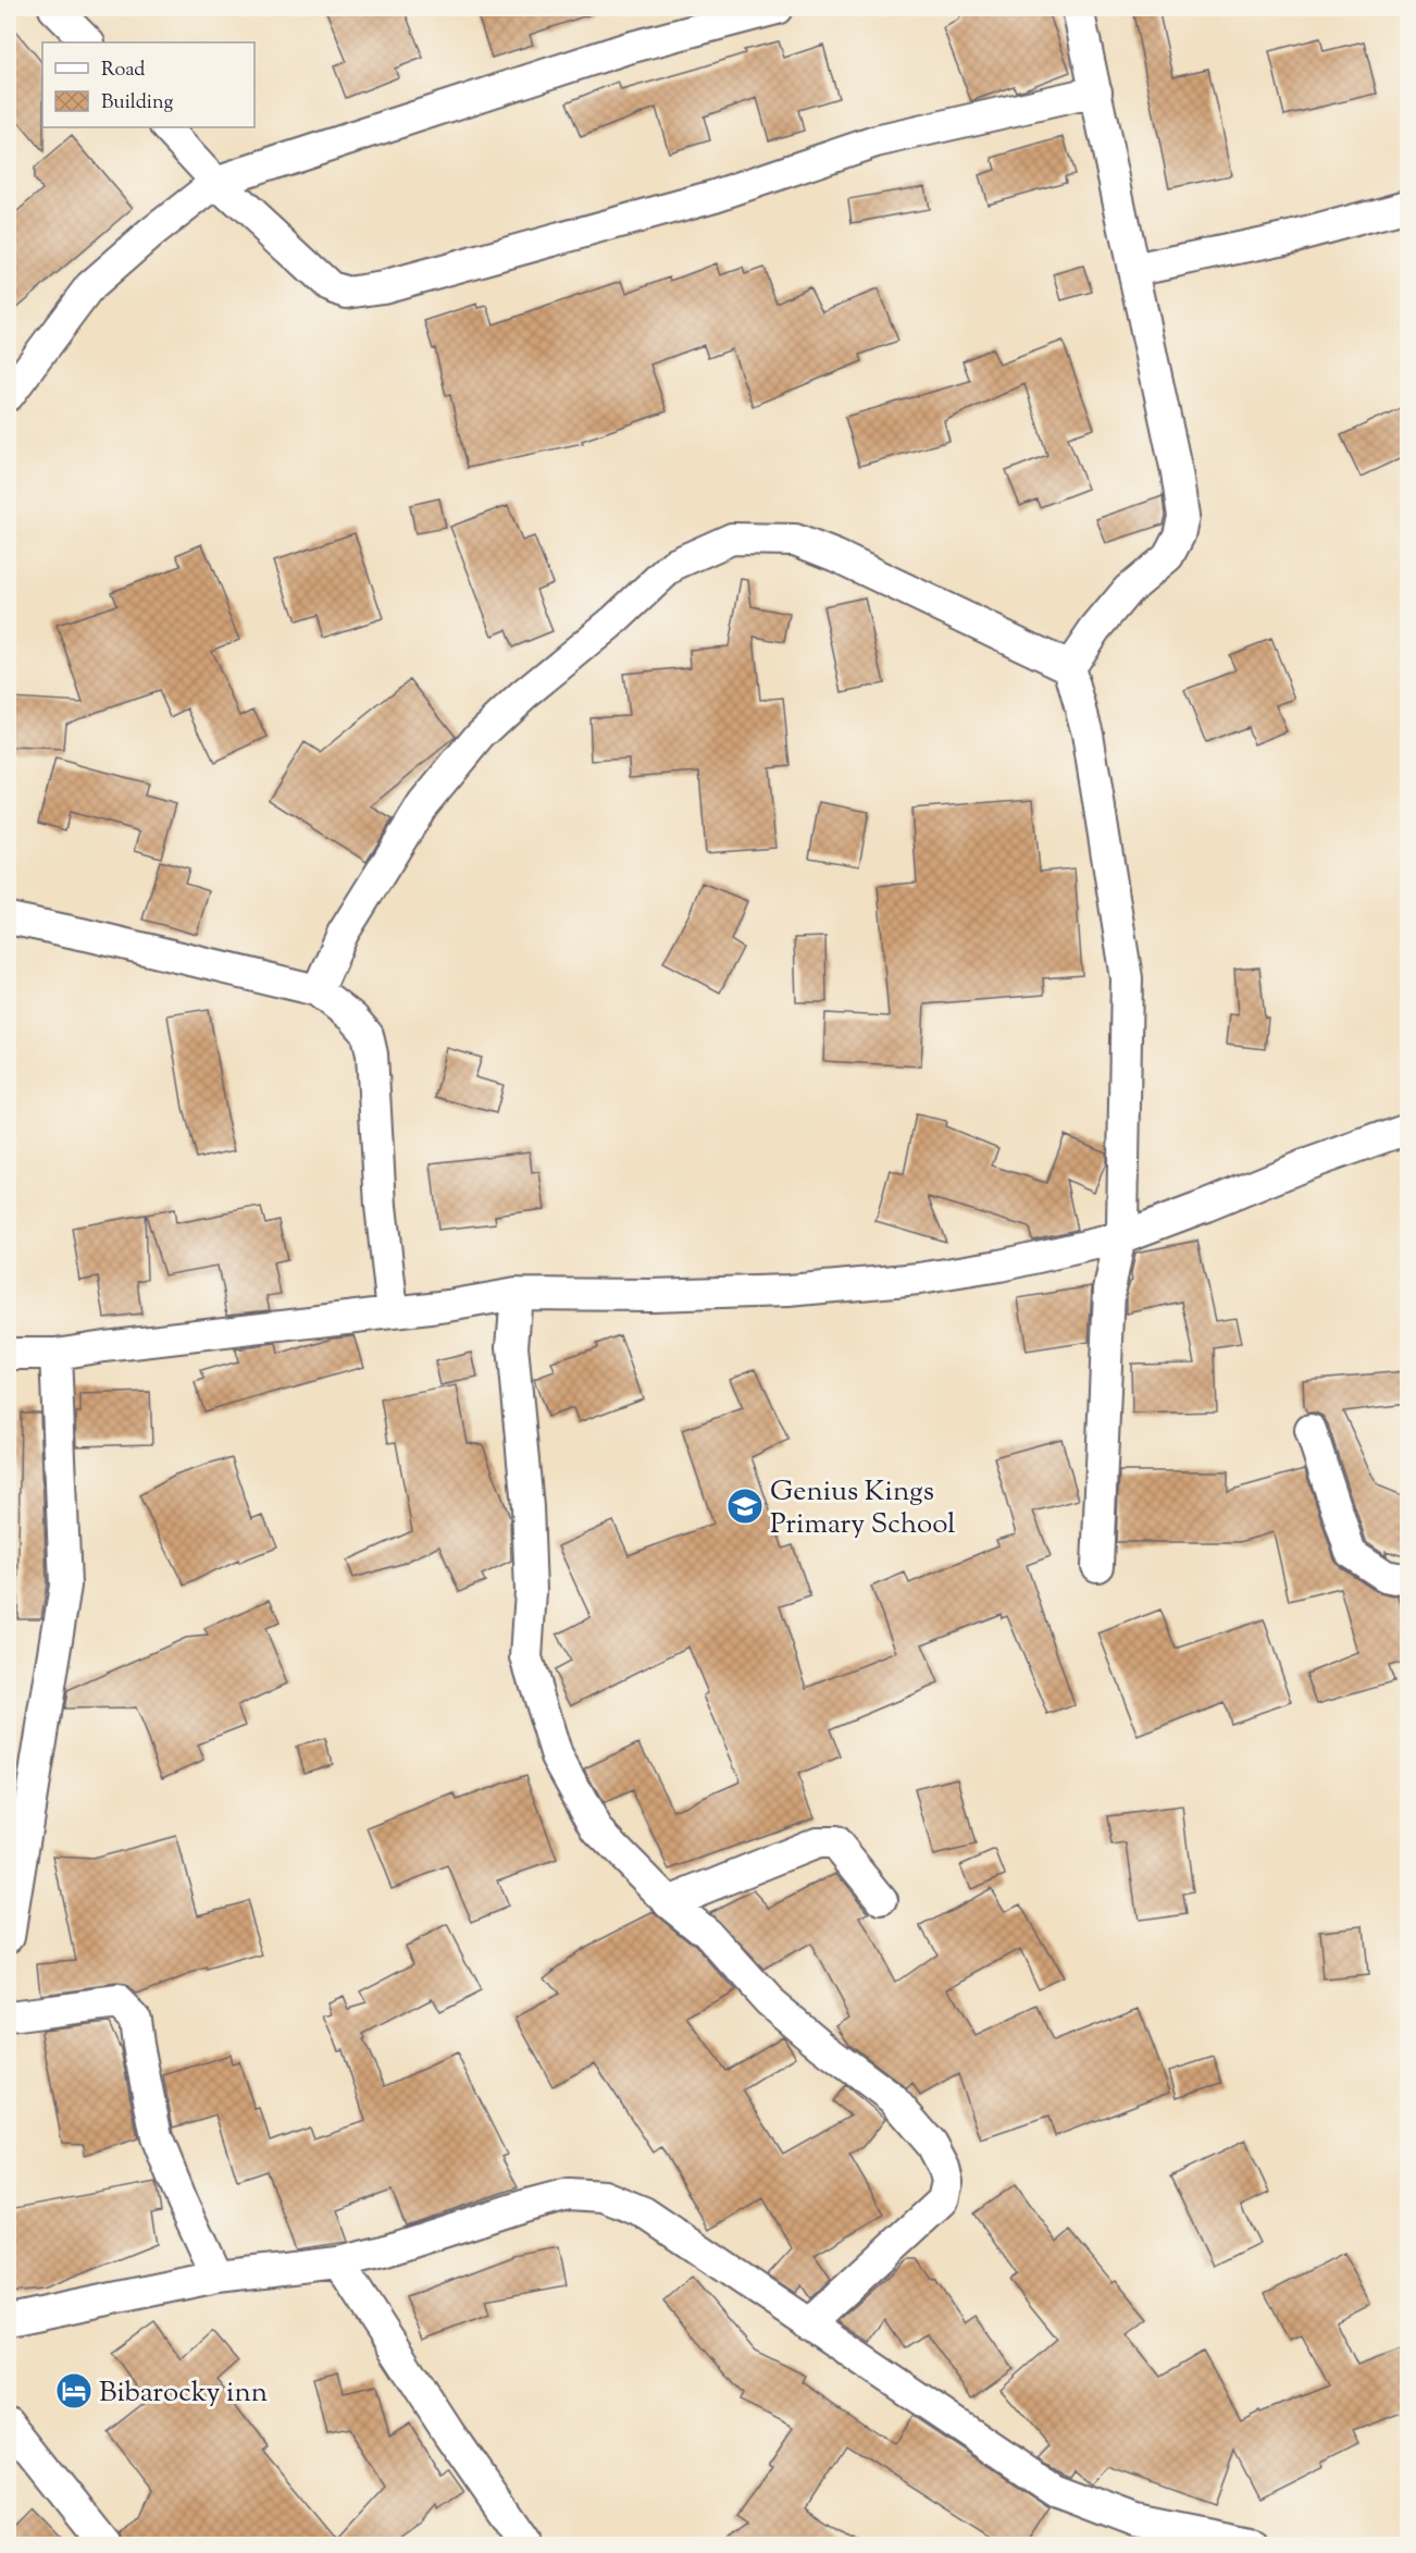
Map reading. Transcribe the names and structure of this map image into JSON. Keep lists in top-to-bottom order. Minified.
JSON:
{"places":{"school or university":["Genius Kings Primary School"],"hotel":["Bibarocky inn"]},"legend":["Road","Building"]}
